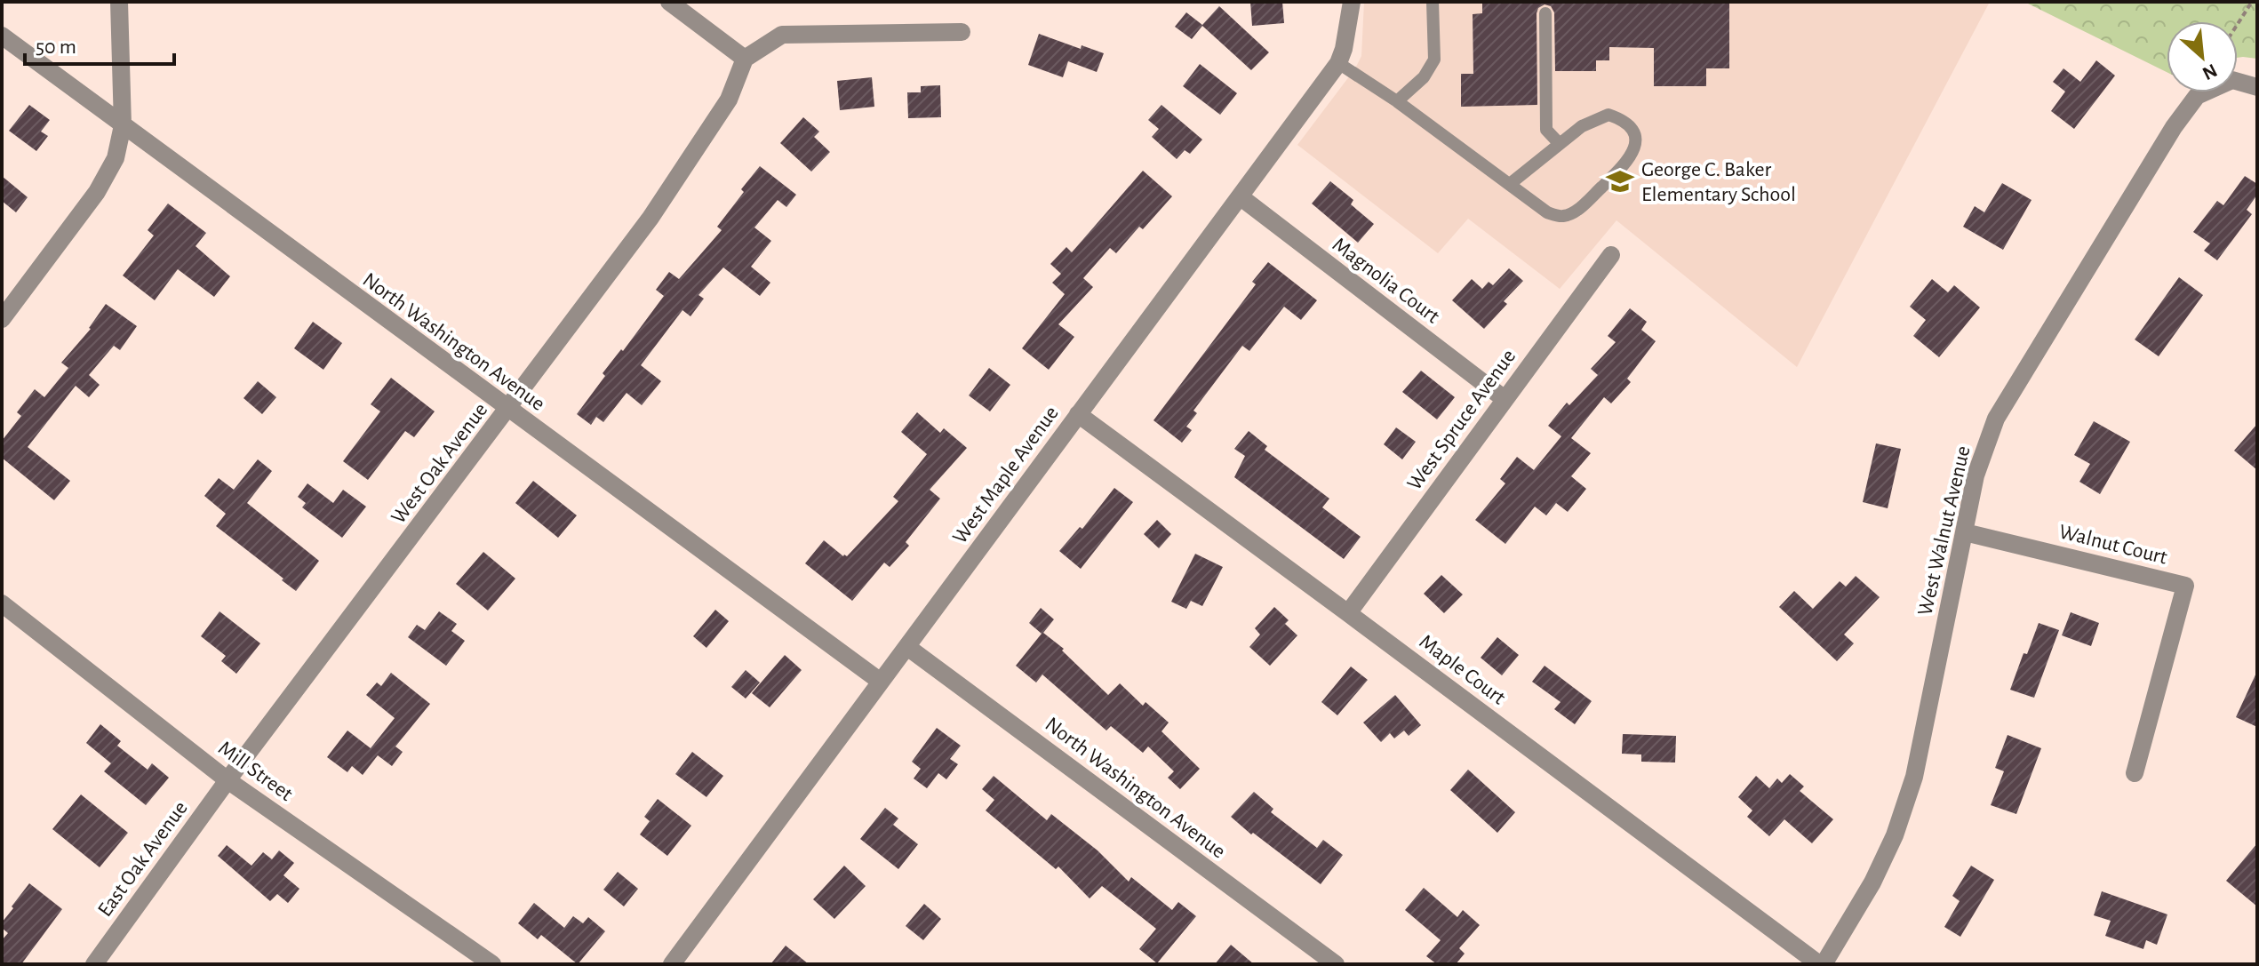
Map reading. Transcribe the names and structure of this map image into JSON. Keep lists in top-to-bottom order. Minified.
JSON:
{"streets":{"street":["Magnolia Court","North Washington Avenue","West Spruce Avenue","West Oak Avenue","West Maple Avenue","West Walnut Avenue","Walnut Court","Maple Court","Mill Street","East Oak Avenue"]},"crossings":[["Magnolia Court","West Spruce Avenue"],["Magnolia Court","West Maple Avenue"],["North Washington Avenue","West Oak Avenue"],["North Washington Avenue","West Maple Avenue"],["West Spruce Avenue","Maple Court"],["West Oak Avenue","Mill Street"],["West Oak Avenue","East Oak Avenue"],["West Maple Avenue","Maple Court"],["West Walnut Avenue","Walnut Court"],["West Walnut Avenue","Maple Court"],["Mill Street","East Oak Avenue"]],"places":{"school or university":["George C. Baker Elementary School"]},"scale_bar":"50 m","north":"bottom right"}
